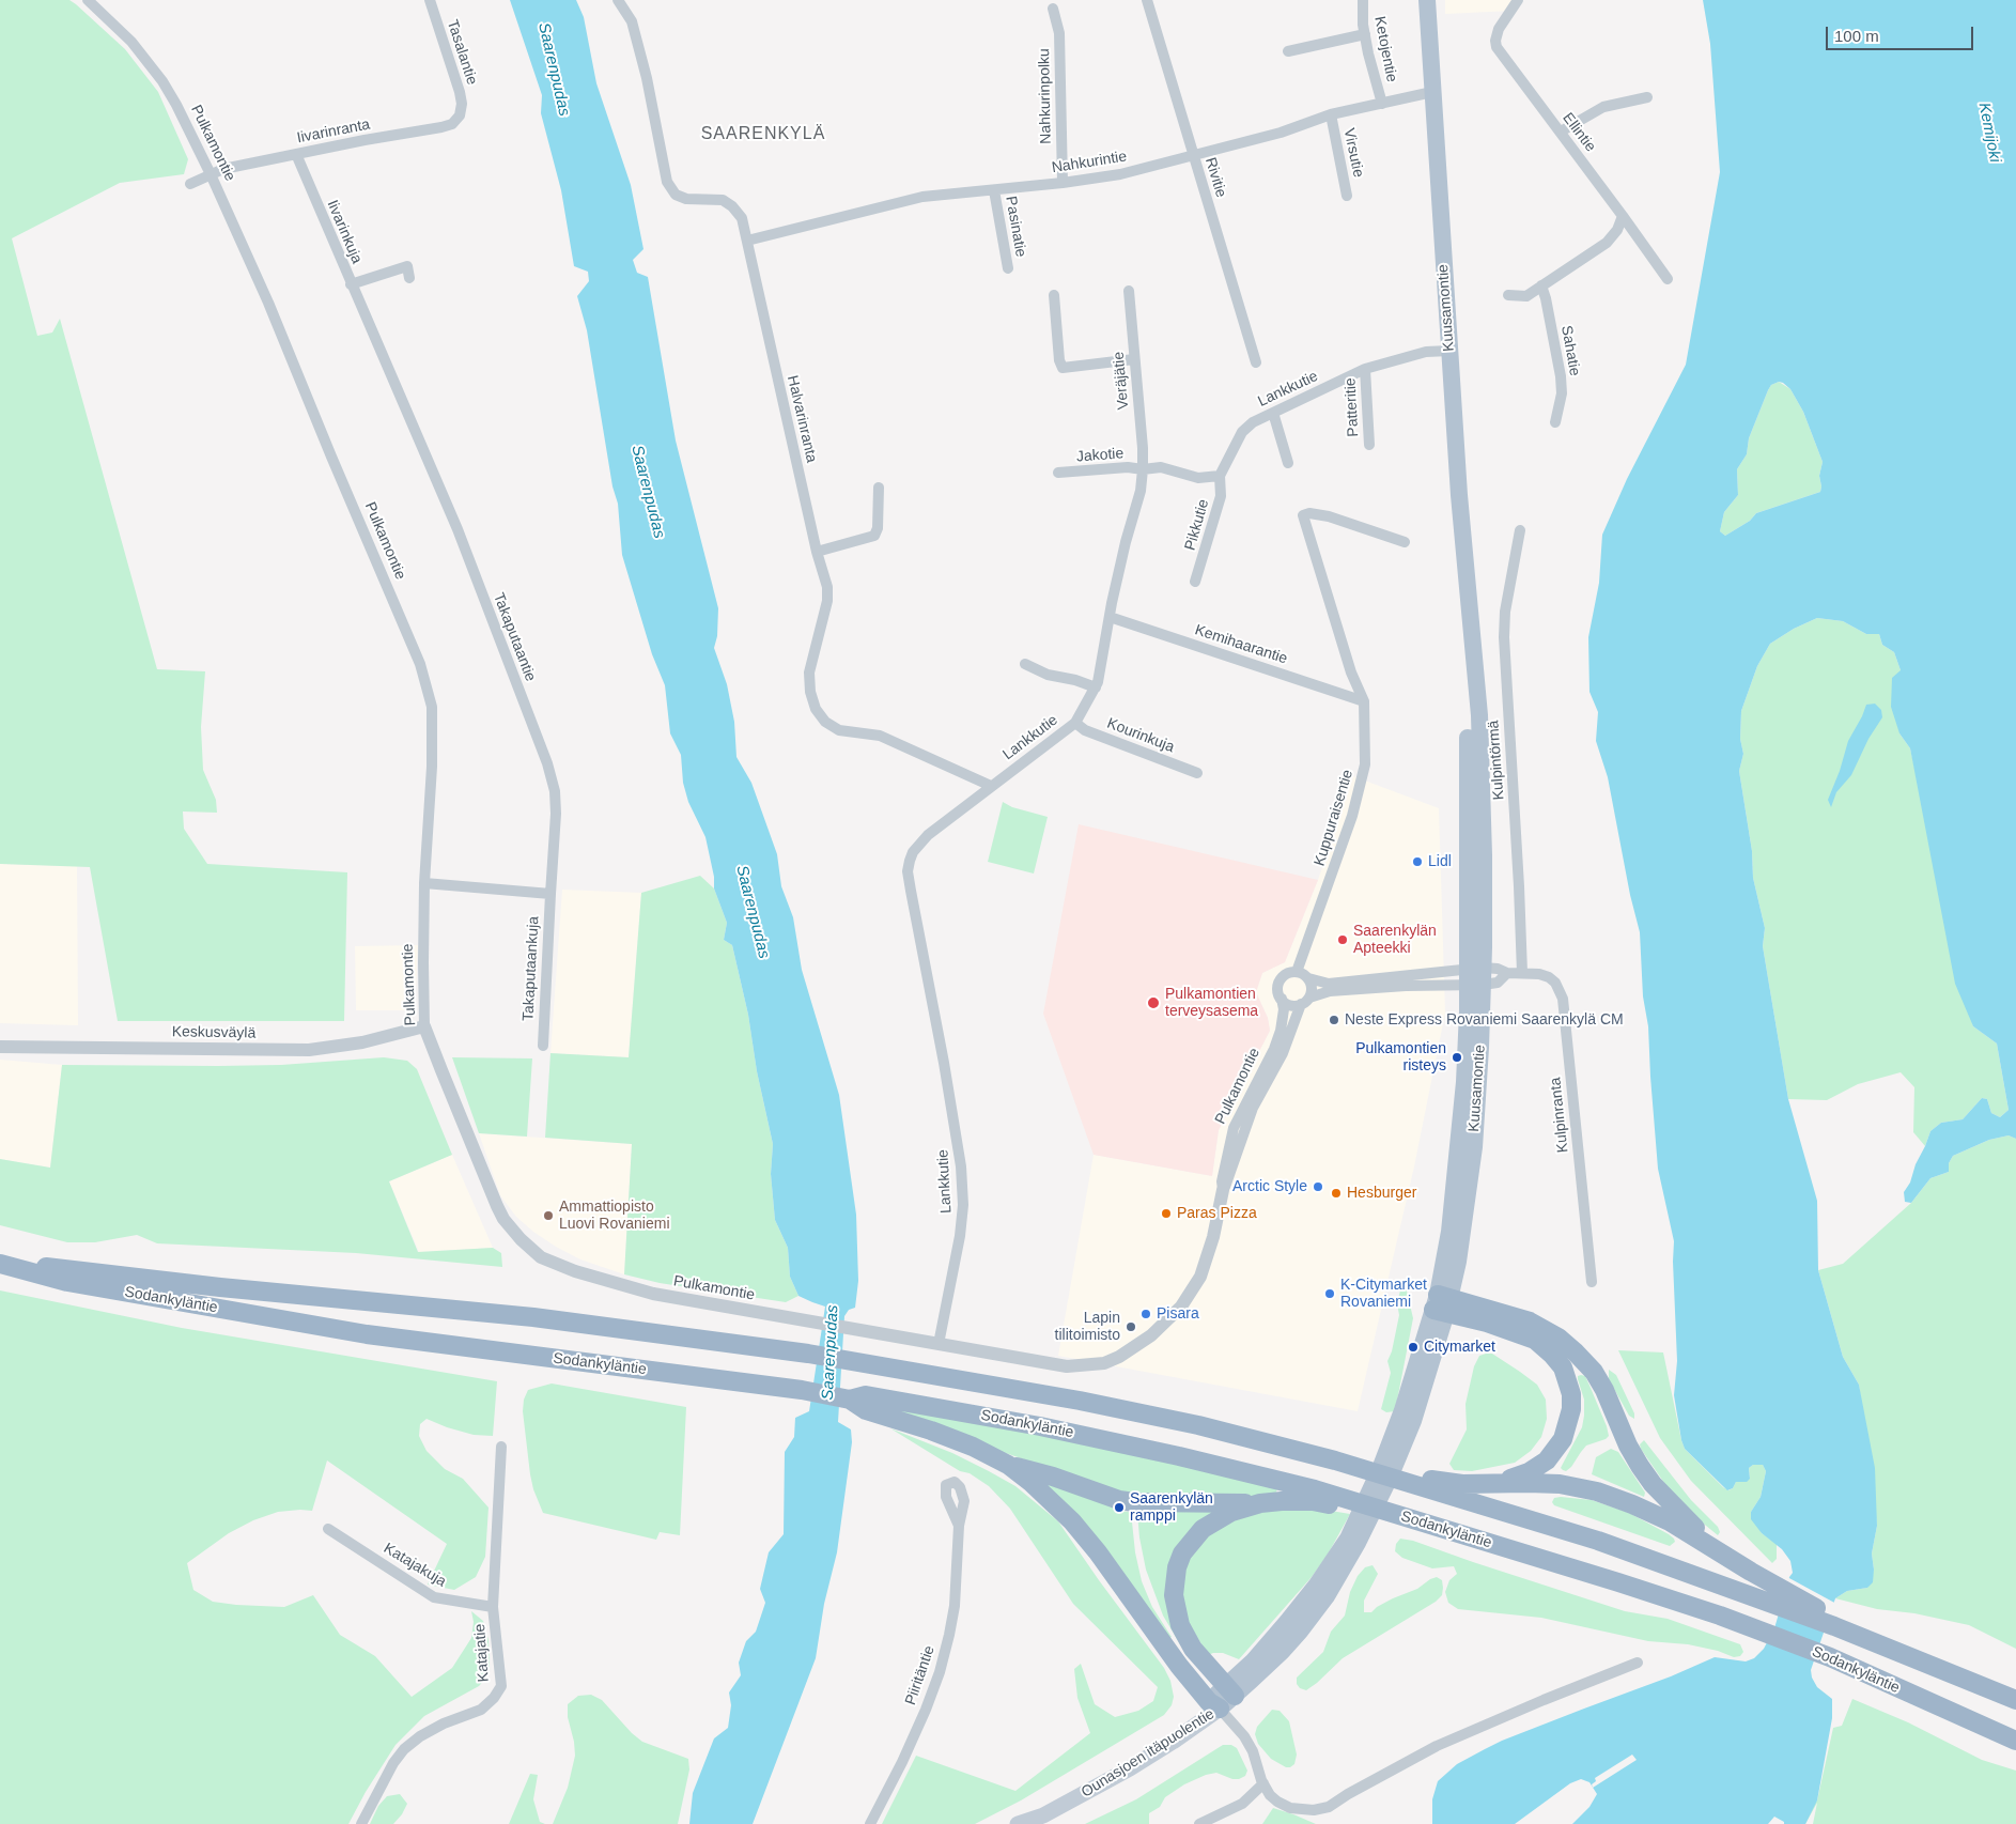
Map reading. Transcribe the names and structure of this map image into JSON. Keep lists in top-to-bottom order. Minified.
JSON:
{"streets":{"highway":["Sodankyläntie"],"main road":["Kuusamontie","Ounasjoen itäpuolentie"],"street":["Ketojentie","Tasalantie","Nahkurinpolku","Iivarinranta","Ellintie","Pulkamontie","Virsutie","Nahkurintie","Rivitie","Pasinatie","Iivarinkuja","Sahatie","Veräjätie","Lankkutie","Patteritie","Halvarinranta","Jakotie","Pikkutie","Takaputaantie","Kemihaarantie","Kourinkuja","Kulpintörmä","Kuppuraisentie","Takaputaankuja","Keskusväylä","Kulpinranta","Katajakuja","Katajatie","Piiritäntie"]},"crossings":[["Ketojentie","Nahkurintie"],["Tasalantie","Iivarinranta"],["Nahkurinpolku","Nahkurintie"],["Iivarinranta","Pulkamontie"],["Iivarinranta","Iivarinkuja"],["Pulkamontie","Lankkutie"],["Pulkamontie","Kuppuraisentie"],["Pulkamontie","Keskusväylä"],["Virsutie","Nahkurintie"],["Nahkurintie","Rivitie"],["Nahkurintie","Pasinatie"],["Nahkurintie","Kuusamontie"],["Nahkurintie","Halvarinranta"],["Iivarinkuja","Takaputaantie"],["Kuusamontie","Lankkutie"],["Kuusamontie","Ounasjoen itäpuolentie"],["Veräjätie","Lankkutie"],["Veräjätie","Jakotie"],["Lankkutie","Patteritie"],["Lankkutie","Halvarinranta"],["Lankkutie","Jakotie"],["Lankkutie","Pikkutie"],["Lankkutie","Kemihaarantie"],["Lankkutie","Kourinkuja"],["Takaputaantie","Takaputaankuja"],["Kemihaarantie","Kuppuraisentie"],["Kulpintörmä","Kulpinranta"],["Katajakuja","Katajatie"]],"districts":["SAARENKYLÄ"],"water":["Saarenpudas","Kemijoki"],"places":["Lidl","Saarenkylän Apteekki","Pulkamontien terveysasema","Neste Express Rovaniemi Saarenkylä CM","Pulkamontien risteys","Arctic Style","Hesburger","Paras Pizza","Ammattiopisto Luovi Rovaniemi","K-Citymarket Rovaniemi","Pisara","Lapin tilitoimisto","Citymarket","Saarenkylän ramppi"],"scale_bar":"100 m"}
